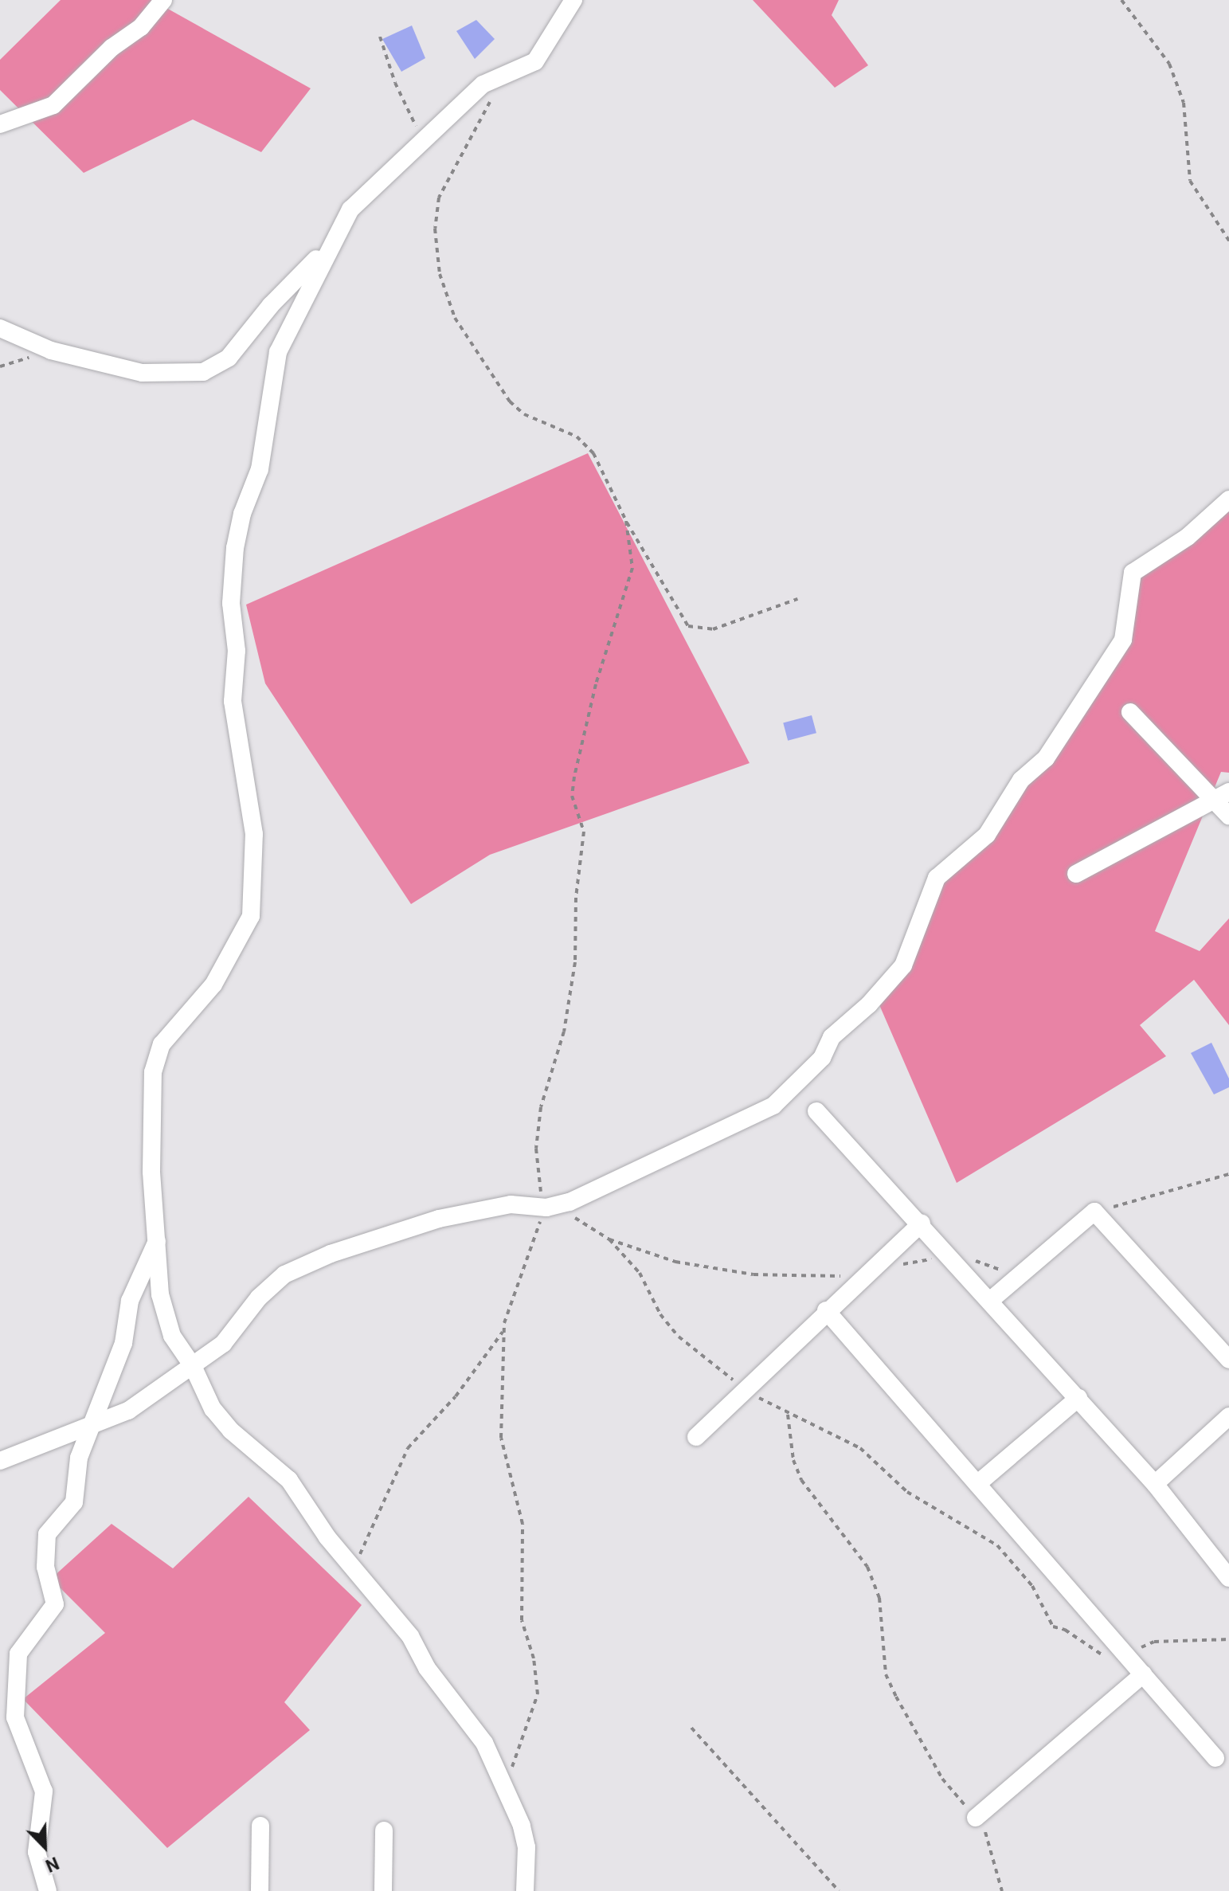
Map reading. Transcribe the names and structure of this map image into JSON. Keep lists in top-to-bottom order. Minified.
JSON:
{"north":"bottom right"}
